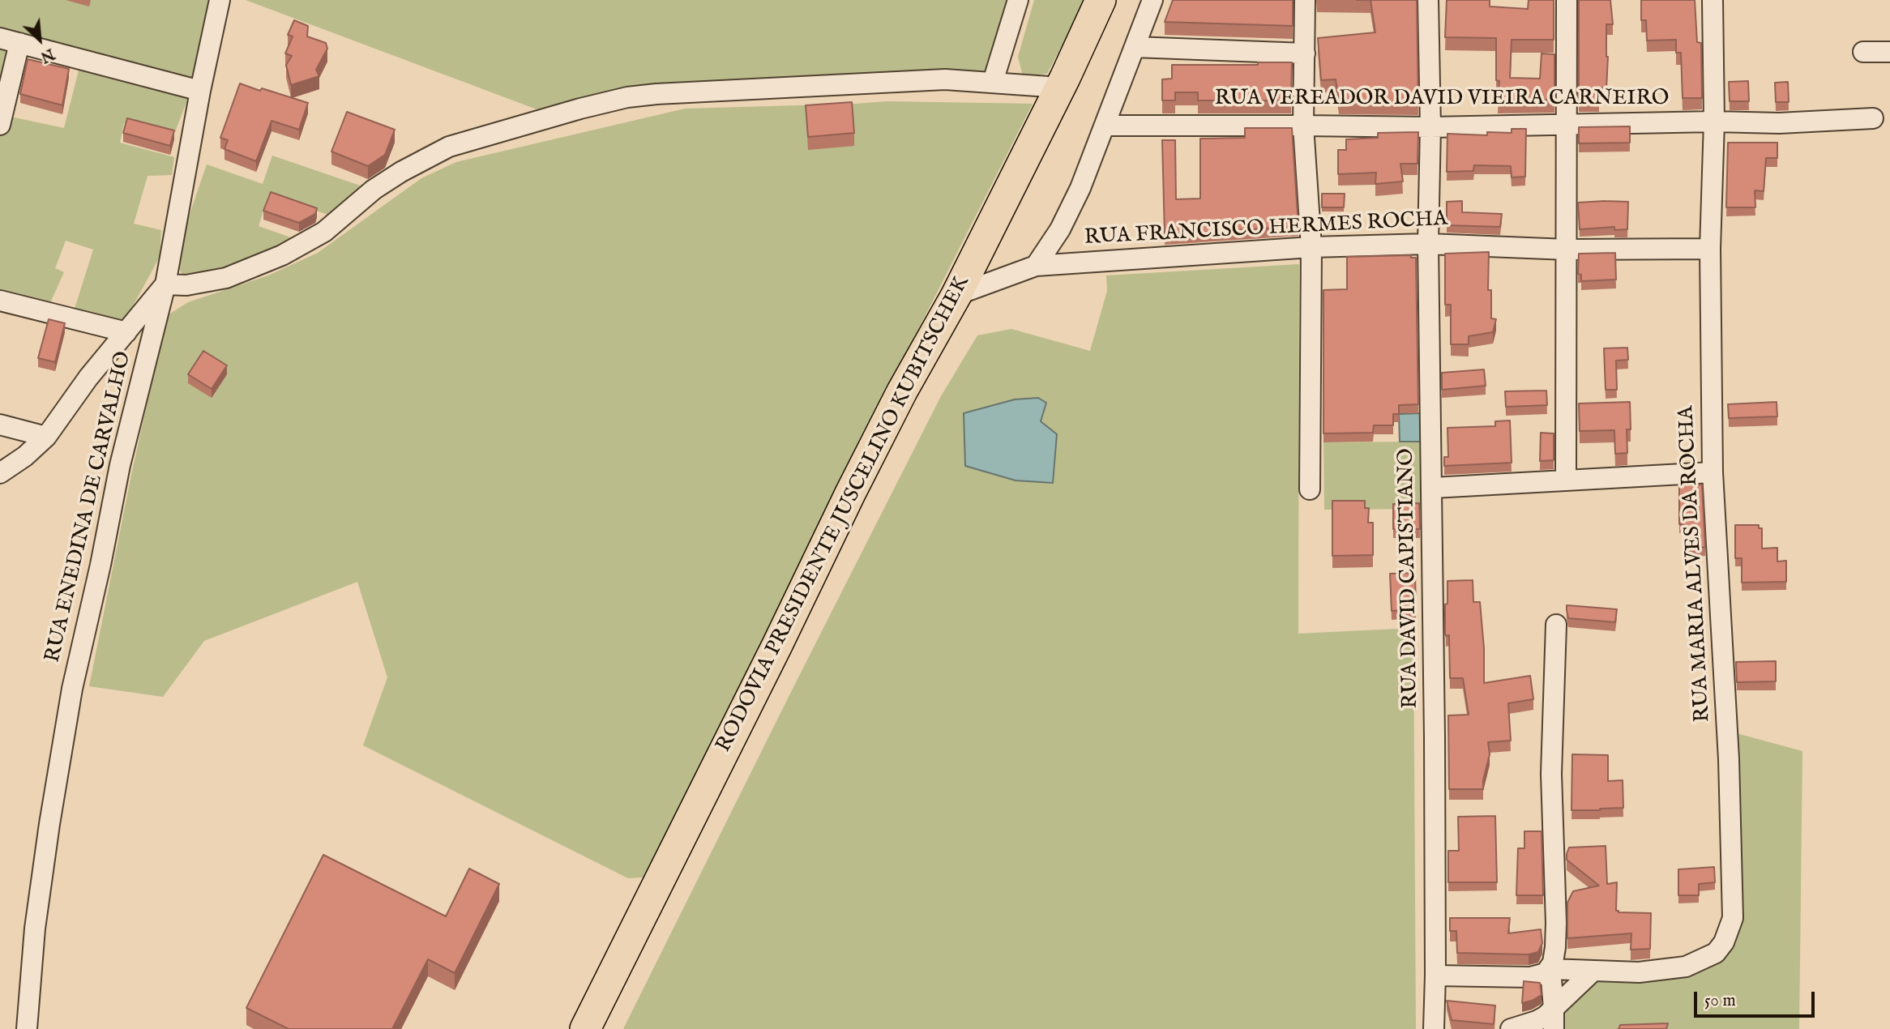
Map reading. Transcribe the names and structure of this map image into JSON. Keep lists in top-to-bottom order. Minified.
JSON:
{"streets":{"highway":["RODOVIA PRESIDENTE JUSCELINO KUBITSCHEK"],"street":["RUA VEREADOR DAVID VIEIRA CARNEIRO","RUA FRANCISCO HERMES ROCHA","RUA ENEDINA DE CARVALHO","RUA MARIA ALVES DA ROCHA","RUA DAVID CAPISTIANO"]},"crossings":[["RUA VEREADOR DAVID VIEIRA CARNEIRO","RUA MARIA ALVES DA ROCHA"],["RUA VEREADOR DAVID VIEIRA CARNEIRO","RUA DAVID CAPISTIANO"],["RUA FRANCISCO HERMES ROCHA","RODOVIA PRESIDENTE JUSCELINO KUBITSCHEK"],["RUA FRANCISCO HERMES ROCHA","RUA MARIA ALVES DA ROCHA"],["RUA FRANCISCO HERMES ROCHA","RUA DAVID CAPISTIANO"],["RUA MARIA ALVES DA ROCHA","RUA DAVID CAPISTIANO"]],"scale_bar":"50 m","north":"bottom right"}
